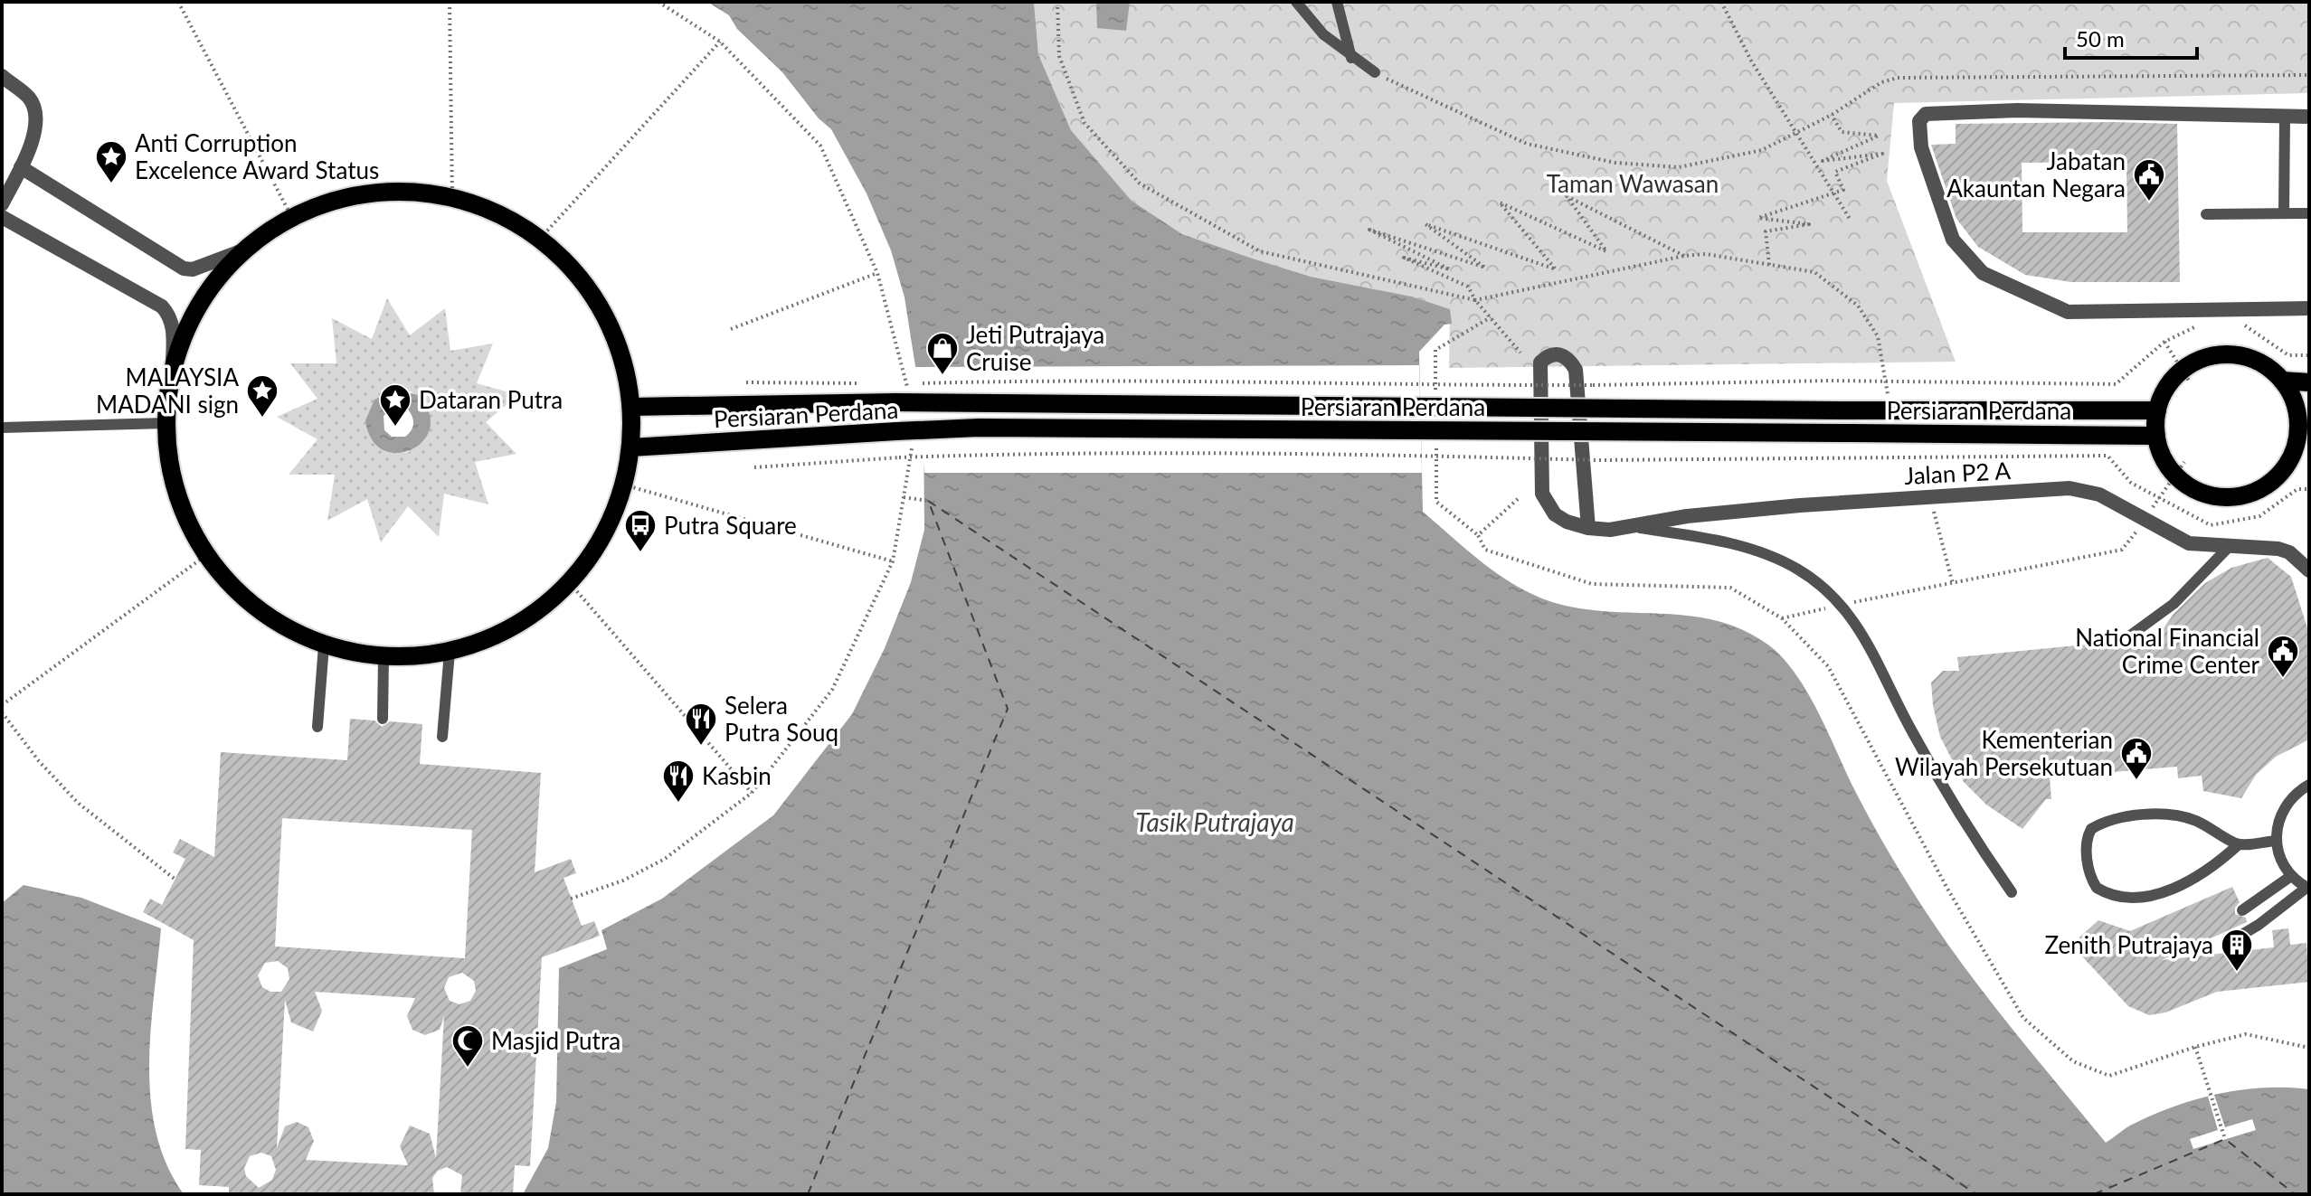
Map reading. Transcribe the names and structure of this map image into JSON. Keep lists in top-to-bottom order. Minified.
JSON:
{"streets":{"main road":["Persiaran Perdana"],"street":["Jalan P2 A"]},"water":["Tasik Putrajaya"],"parks":["Taman Wawasan"],"places":{"place":["Anti Corruption Excelence Award Status","MALAYSIA MADANI sign","Dataran Putra"],"public building":["Jabatan Akauntan Negara","National Financial Crime Center","Kementerian Wilayah Persekutuan"],"shop":["Jeti Putrajaya Cruise"],"bus stop":["Putra Square"],"restaurant":["Selera Putra Souq","Kasbin"],"building":["Zenith Putrajaya"],"mosque":["Masjid Putra"]},"scale_bar":"50 m"}
